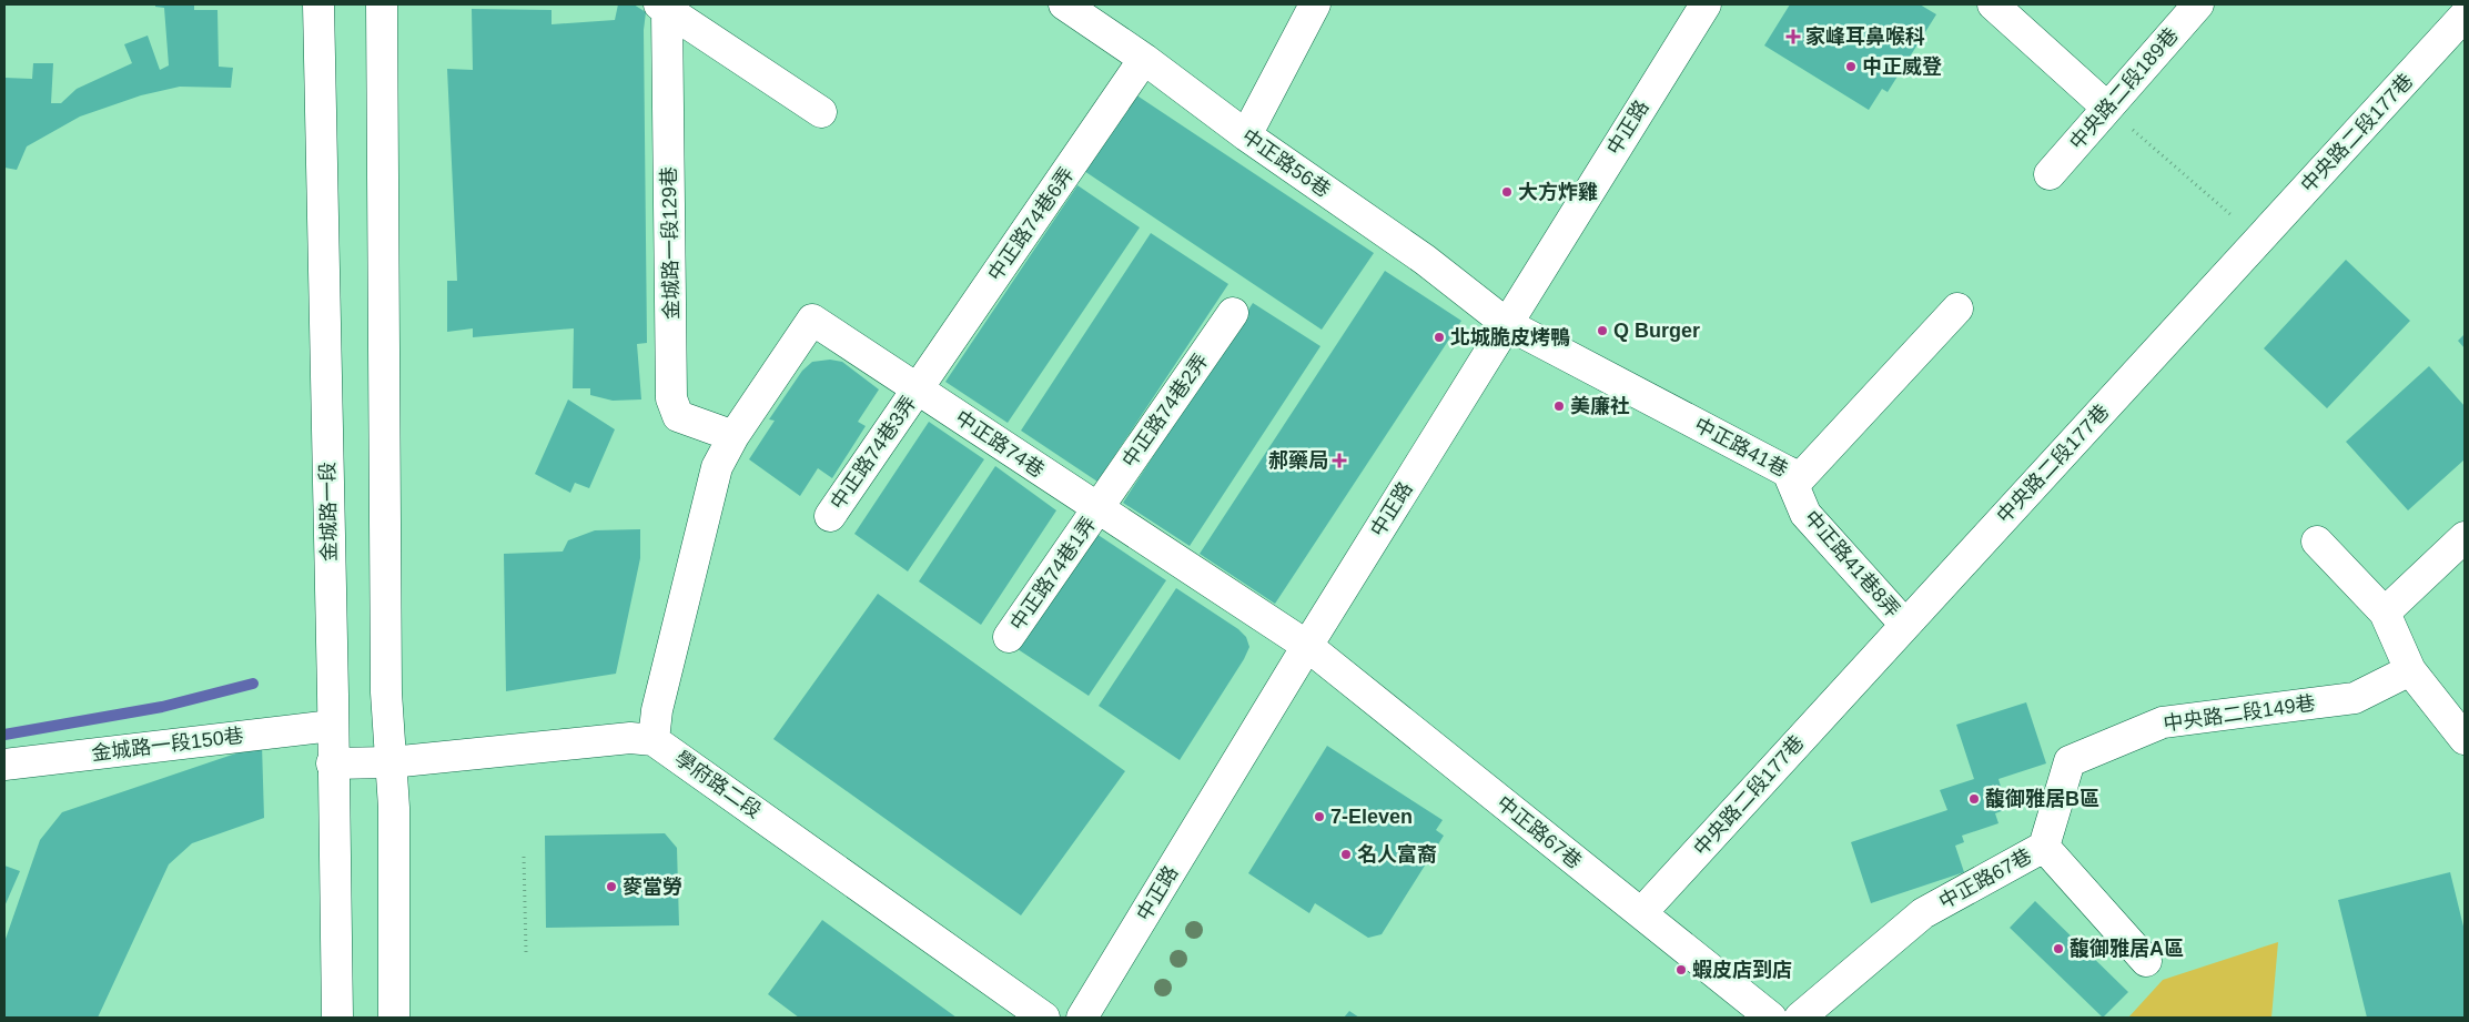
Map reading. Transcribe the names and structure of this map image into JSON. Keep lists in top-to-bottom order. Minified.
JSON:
{"streets":{"street":["中央路二段189巷","中正路","中央路二段177巷","中正路56巷","中正路74巷6弄","金城路一段129巷","中正路74巷2弄","中正路74巷","中正路41巷","中正路74巷3弄","金城路一段","中正路41巷8弄","中正路74巷1弄","中央路二段149巷","金城路一段150巷","學府路二段","中正路67巷"]},"crossings":[["中正路","中正路56巷"],["中正路","中正路74巷"],["中正路","中正路41巷"],["中正路","中正路67巷"],["中央路二段177巷","中正路41巷8弄"],["中央路二段177巷","中正路67巷"],["中正路56巷","中正路74巷6弄"],["中正路56巷","中正路41巷"],["中正路74巷6弄","中正路74巷"],["中正路74巷6弄","中正路74巷3弄"],["金城路一段129巷","中正路74巷"],["中正路74巷2弄","中正路74巷"],["中正路74巷2弄","中正路74巷1弄"],["中正路74巷","中正路74巷3弄"],["中正路74巷","中正路74巷1弄"],["中正路74巷","中正路67巷"],["中正路41巷","中正路41巷8弄"],["金城路一段","金城路一段150巷"],["金城路一段","學府路二段"],["中央路二段149巷","中正路67巷"]],"places":{"health":["家峰耳鼻喉科","郝藥局"],"other":["中正威登","大方炸雞","Q Burger","北城脆皮烤鴨","美廉社","馥御雅居B區","7-Eleven","名人富裔","麥當勞","馥御雅居A區","蝦皮店到店"]}}
